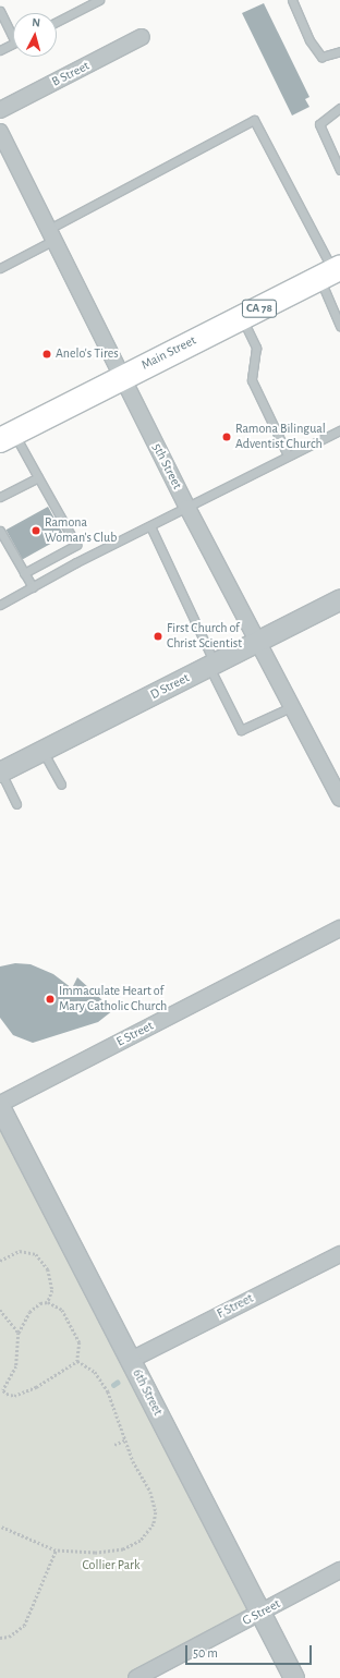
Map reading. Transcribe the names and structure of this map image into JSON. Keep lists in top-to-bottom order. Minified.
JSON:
{"streets":{"main road":["CA 78","Main Street"],"street":["B Street","5th Street","D Street","E Street","F Street","6th Street","G Street"]},"crossings":[["Main Street","5th Street"],["5th Street","D Street"],["E Street","6th Street"],["F Street","6th Street"],["6th Street","G Street"]],"parks":["Collier Park"],"places":["Anelo's Tires","Ramona Bilingual Adventist Church","Ramona Woman's Club","First Church of Christ Scientist","Immaculate Heart of Mary Catholic Church"],"scale_bar":"50 m","north":"top"}
